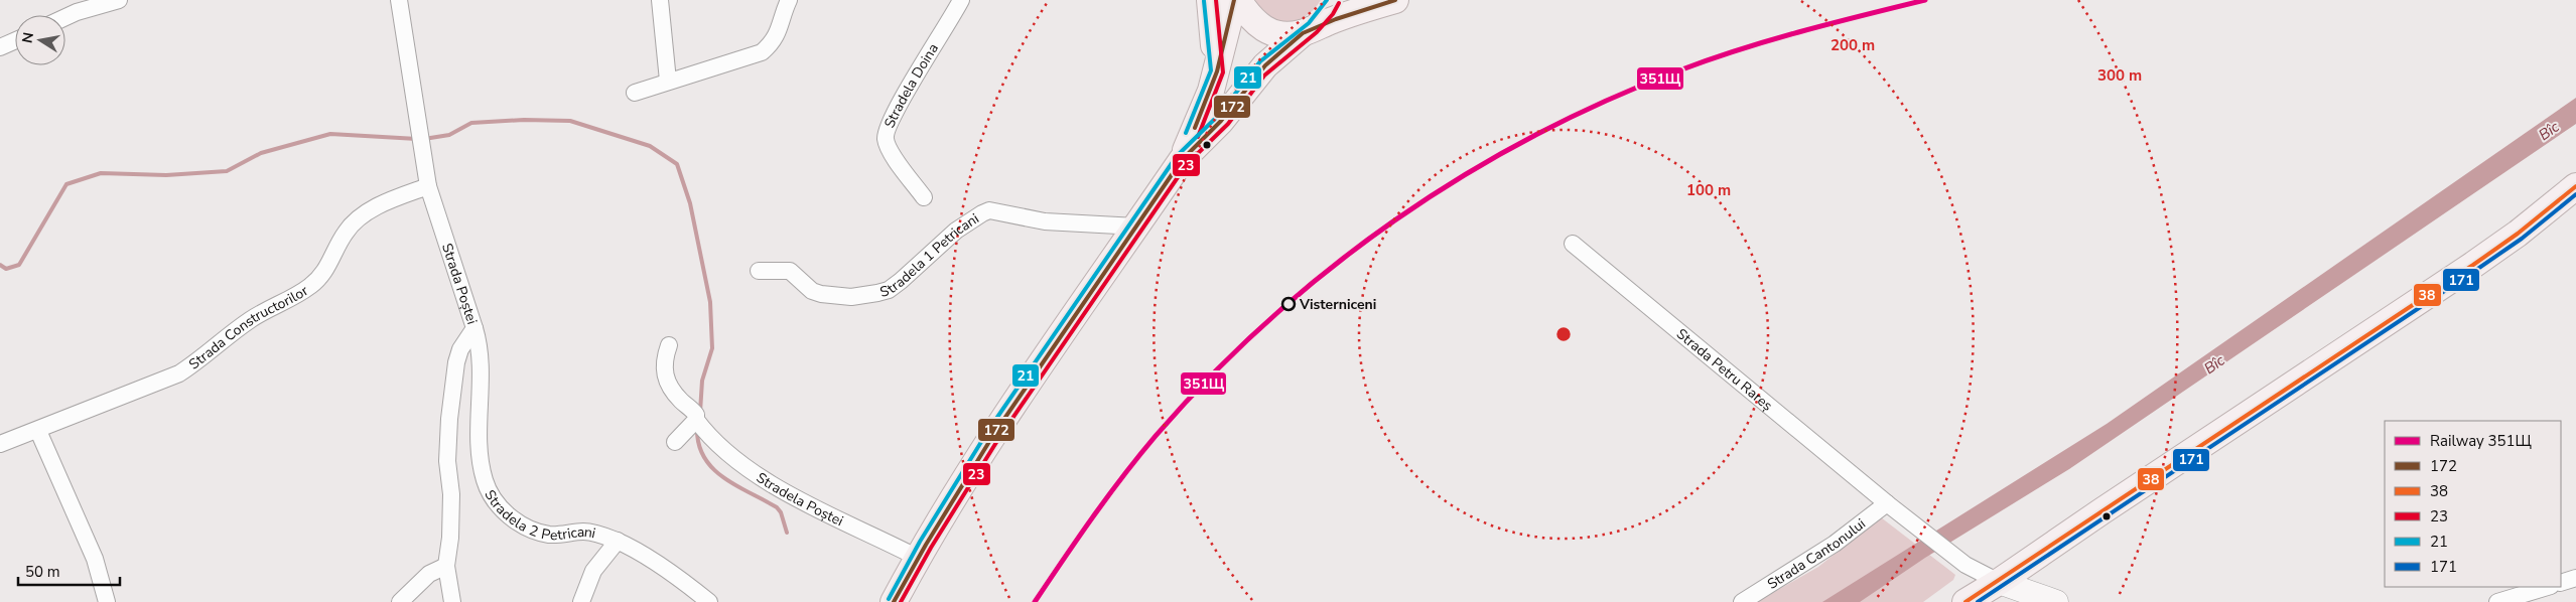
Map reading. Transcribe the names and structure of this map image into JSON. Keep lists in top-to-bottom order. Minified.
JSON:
{"streets":{"main road":["Strada Petru Rareș"],"street":["Stradela Doina","Stradela 1 Petricani","Strada Poștei","Strada Constructorilor","Stradela Poștei","Stradela 2 Petricani","Strada Cantonului"]},"crossings":[["Strada Poștei","Strada Constructorilor"],["Strada Poștei","Stradela 2 Petricani"],["Strada Petru Rareș","Strada Cantonului"]],"water":["Bîc"],"places":["Visterniceni"],"lines":["rail line 351Щ","transit line 172","transit line 23","transit line 21","transit line 38","transit line 171"],"legend":["Railway 351Щ","172","38","23","21","171"],"scale_bar":"50 m","north":"left","rings":["200 m","300 m","100 m"]}
